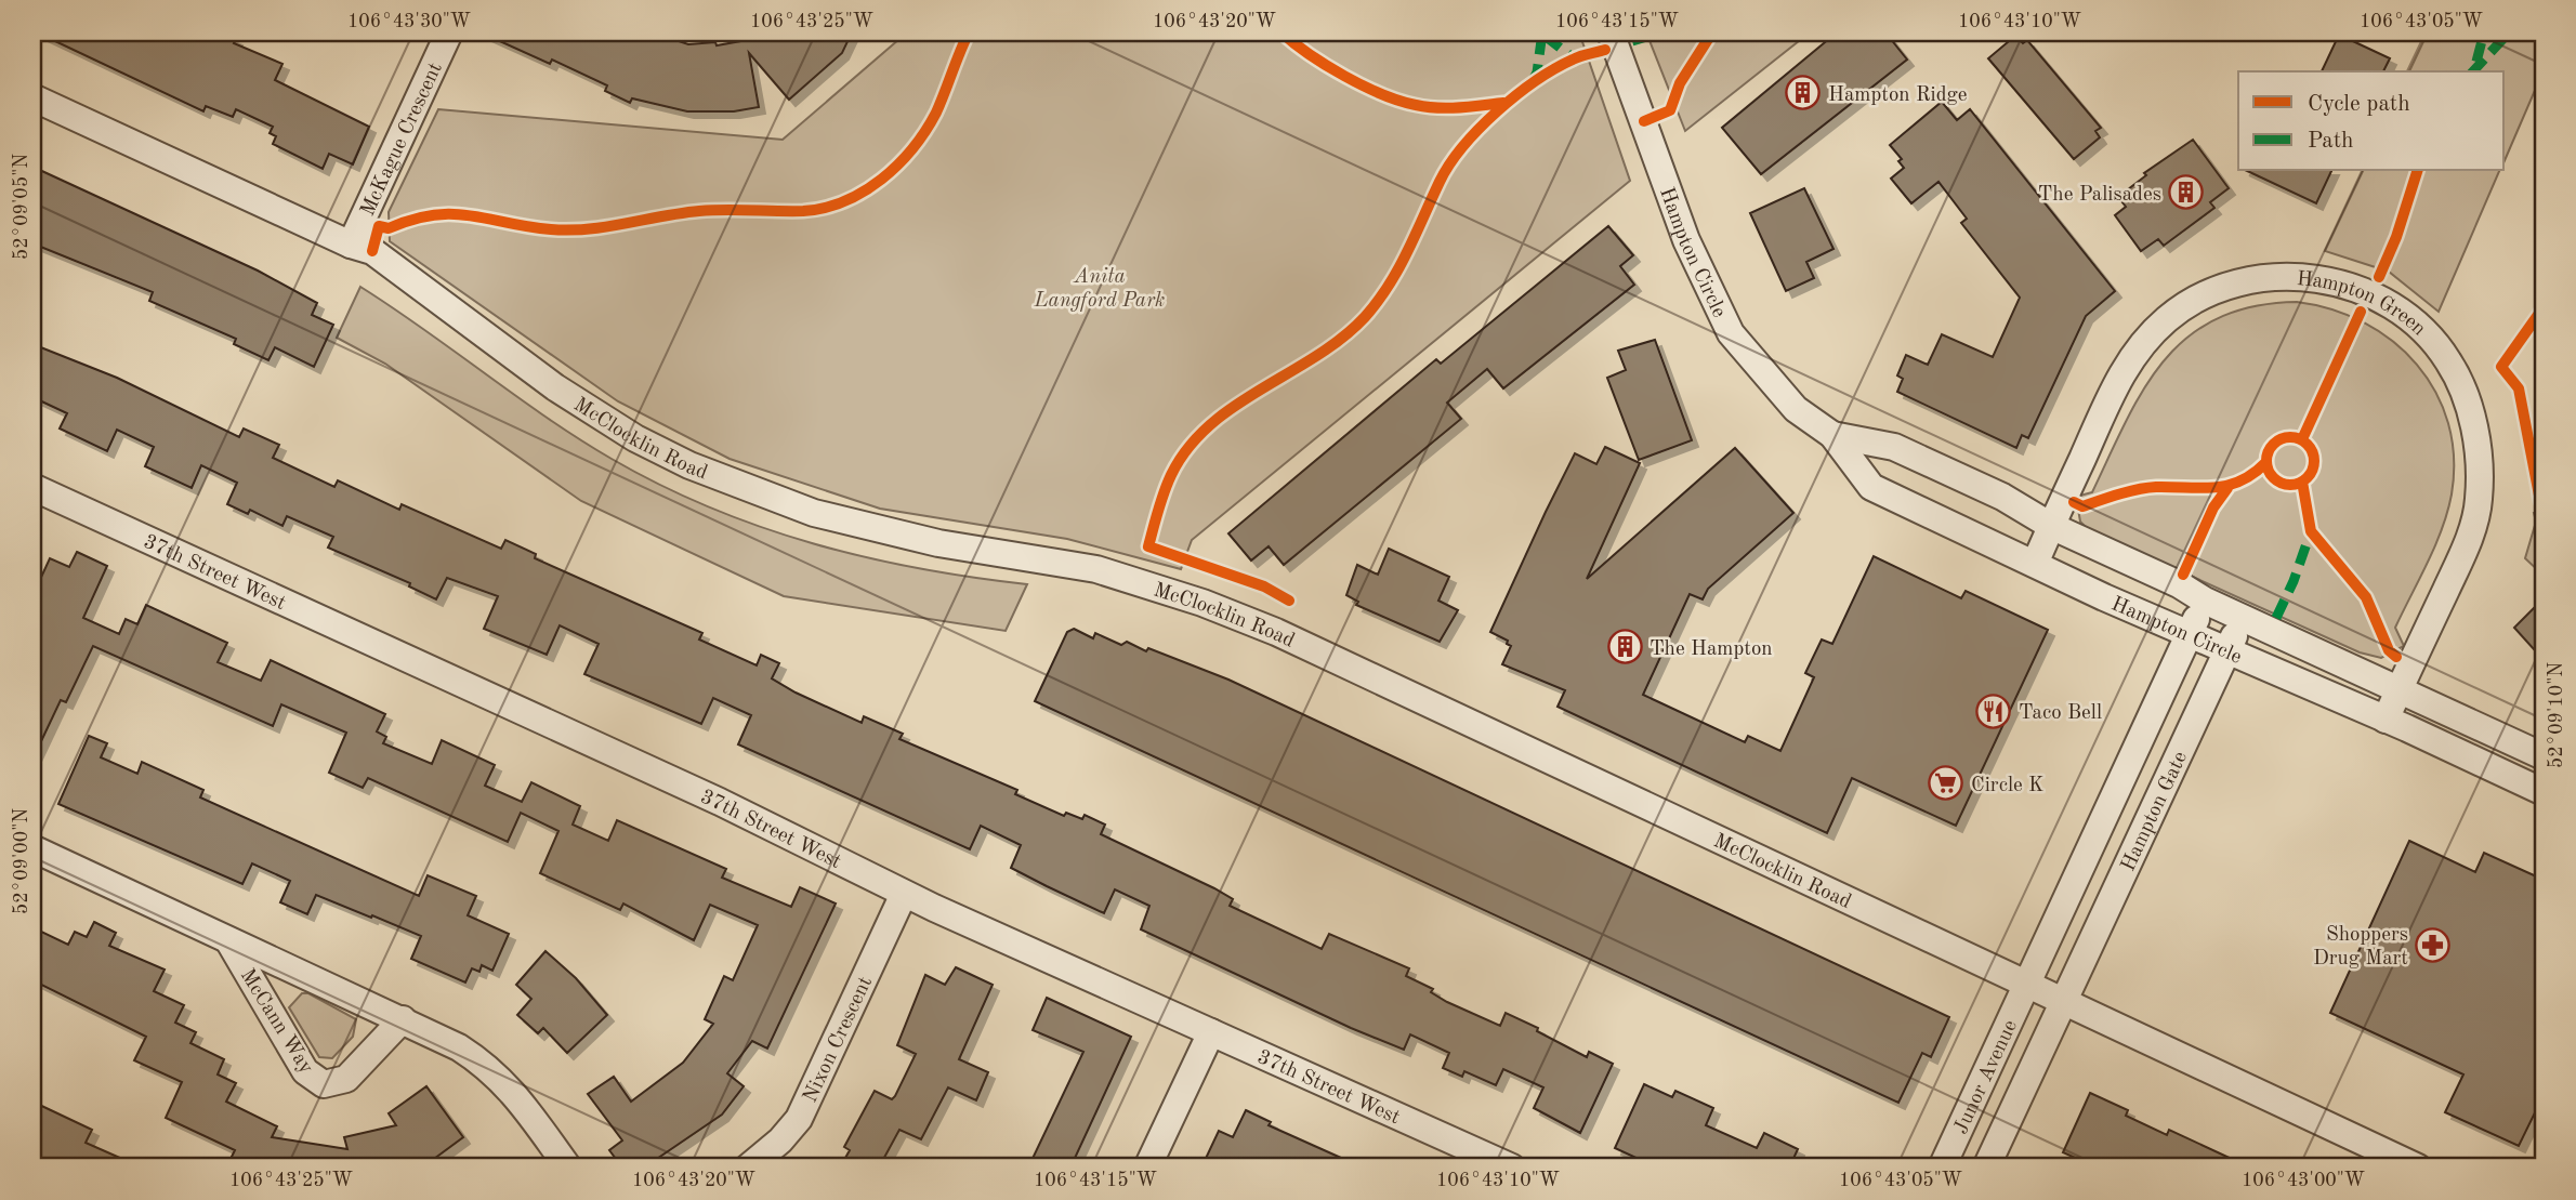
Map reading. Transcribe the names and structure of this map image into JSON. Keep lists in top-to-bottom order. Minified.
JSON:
{"streets":{"street":["McKague Crescent","Hampton Circle","Hampton Green","McClocklin Road","37th Street West","Hampton Gate","McCann Way","Nixon Crescent","Junor Avenue"]},"crossings":[["McKague Crescent","McClocklin Road"],["Hampton Circle","Hampton Green"],["Hampton Circle","Hampton Gate"],["McClocklin Road","Hampton Gate"],["McClocklin Road","Junor Avenue"],["37th Street West","Nixon Crescent"],["Hampton Gate","Junor Avenue"]],"parks":["Anita Langford Park"],"places":{"building":["Hampton Ridge","The Palisades","The Hampton"],"restaurant":["Taco Bell"],"supermarket":["Circle K"],"pharmacy":["Shoppers Drug Mart"]},"legend":["Cycle path","Path"],"coordinates":["106°43'30\"W","106°43'25\"W","106°43'20\"W","106°43'15\"W","106°43'10\"W","106°43'05\"W","52°09'05\"N","52°09'10\"N","52°09'00\"N","106°43'00\"W"]}
